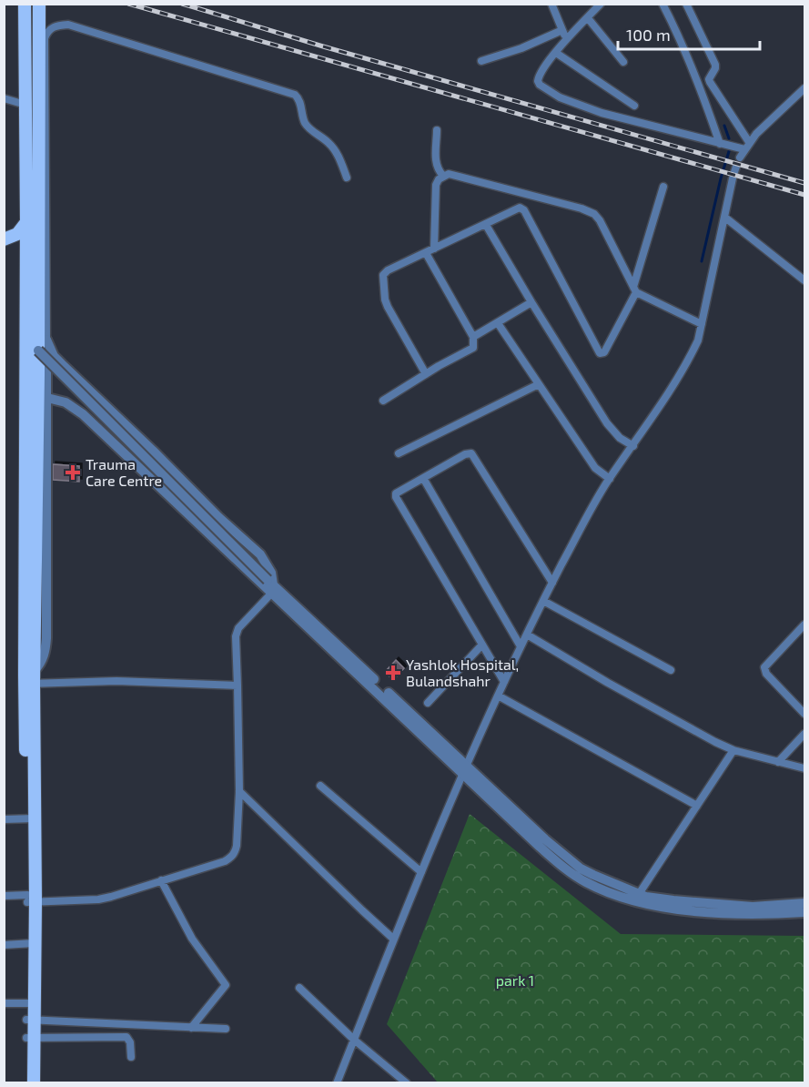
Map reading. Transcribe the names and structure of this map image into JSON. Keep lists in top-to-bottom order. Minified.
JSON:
{"parks":["park 1"],"places":{"health":["Trauma Care Centre","Yashlok Hospital, Bulandshahr"]},"scale_bar":"100 m"}
